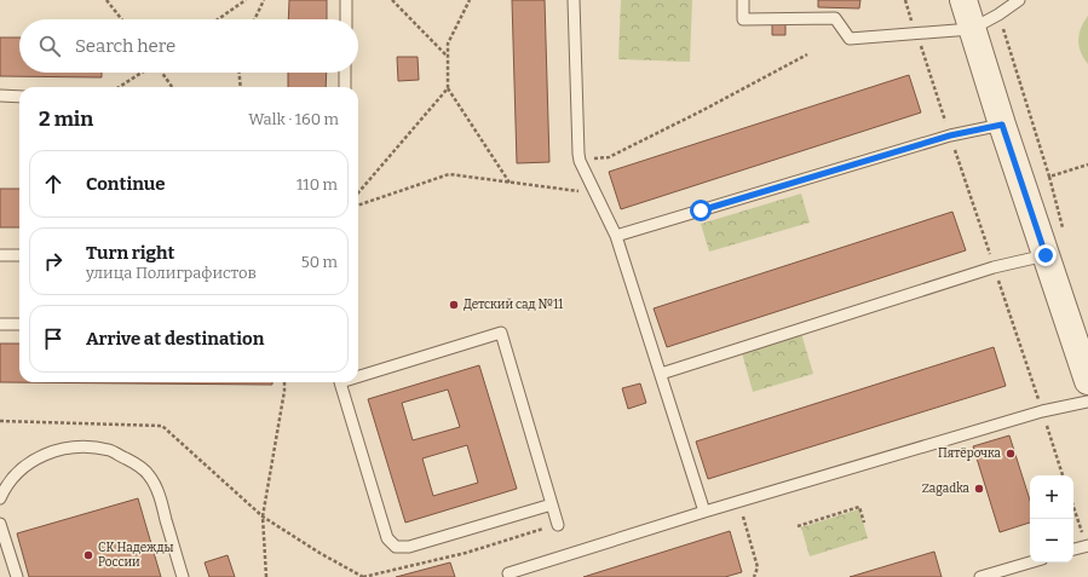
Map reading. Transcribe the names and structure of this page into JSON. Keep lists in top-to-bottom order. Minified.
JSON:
{"places":["Детский сад №11","Пятёрочка","Zagadka","СК Надежды России"],"page":{"search":"Search here","heading":["2 min","Walk · 160 m"],"list":[["Continue","110 m"],["Turn right","улица Полиграфистов","50 m"],"Arrive at destination"],"map_buttons":["+","−"]}}
